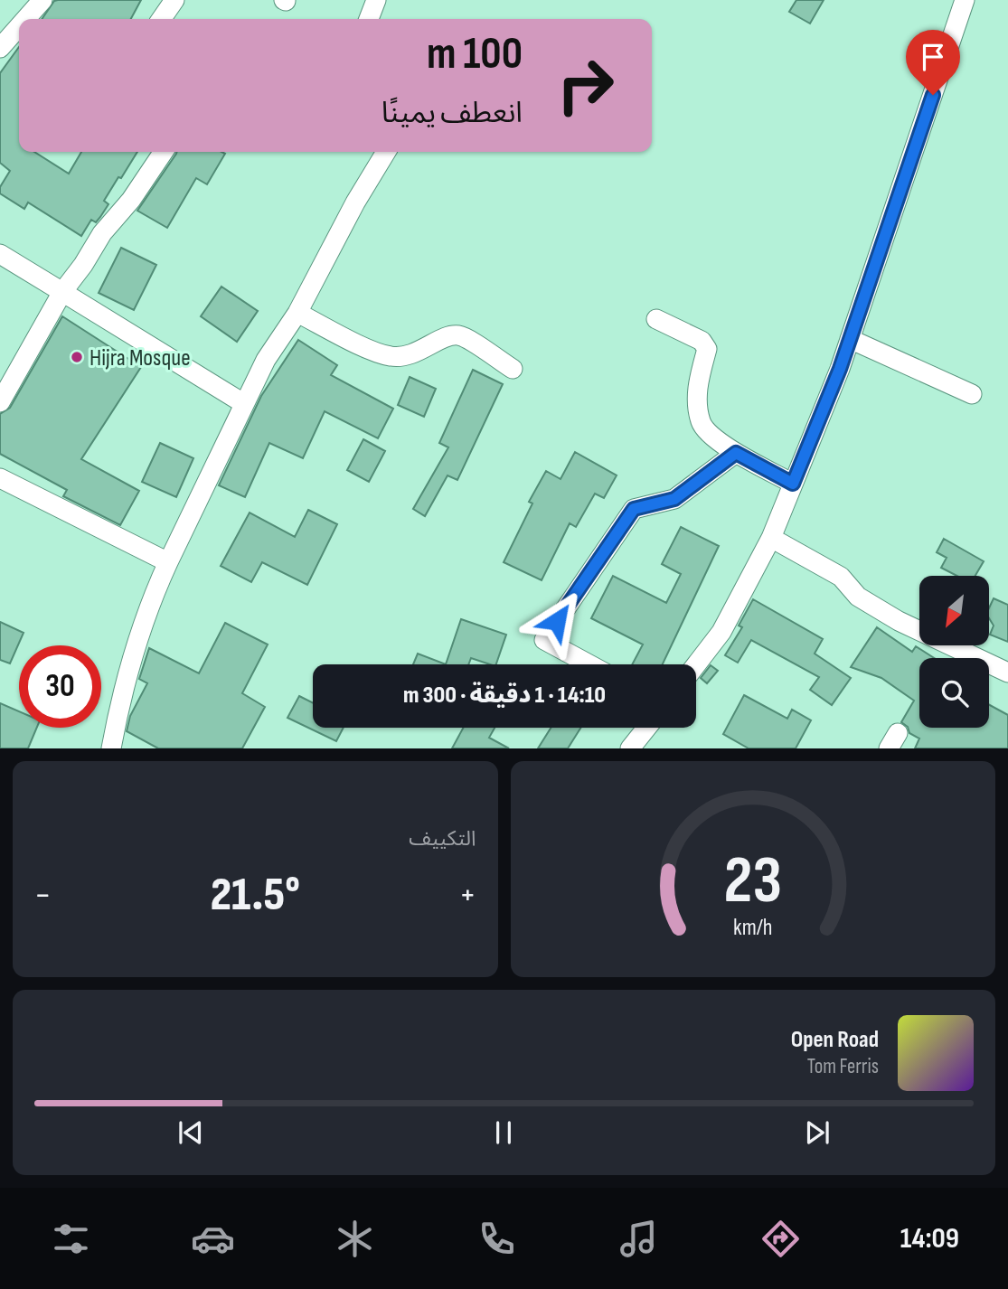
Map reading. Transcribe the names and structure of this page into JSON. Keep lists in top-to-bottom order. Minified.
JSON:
{"places":["Hijra Mosque"],"north":"bottom left","page":{"turn":["100 m","انعطف يمينًا"],"limit":"30","trip":"14:10 · 1 دقيقة · 300 m","tile":"التكييف","heat":["−","21.5°","+"],"song":["Open Road","Tom Ferris"],"tabs":"14:09","gauge":["23","km/h"]}}
